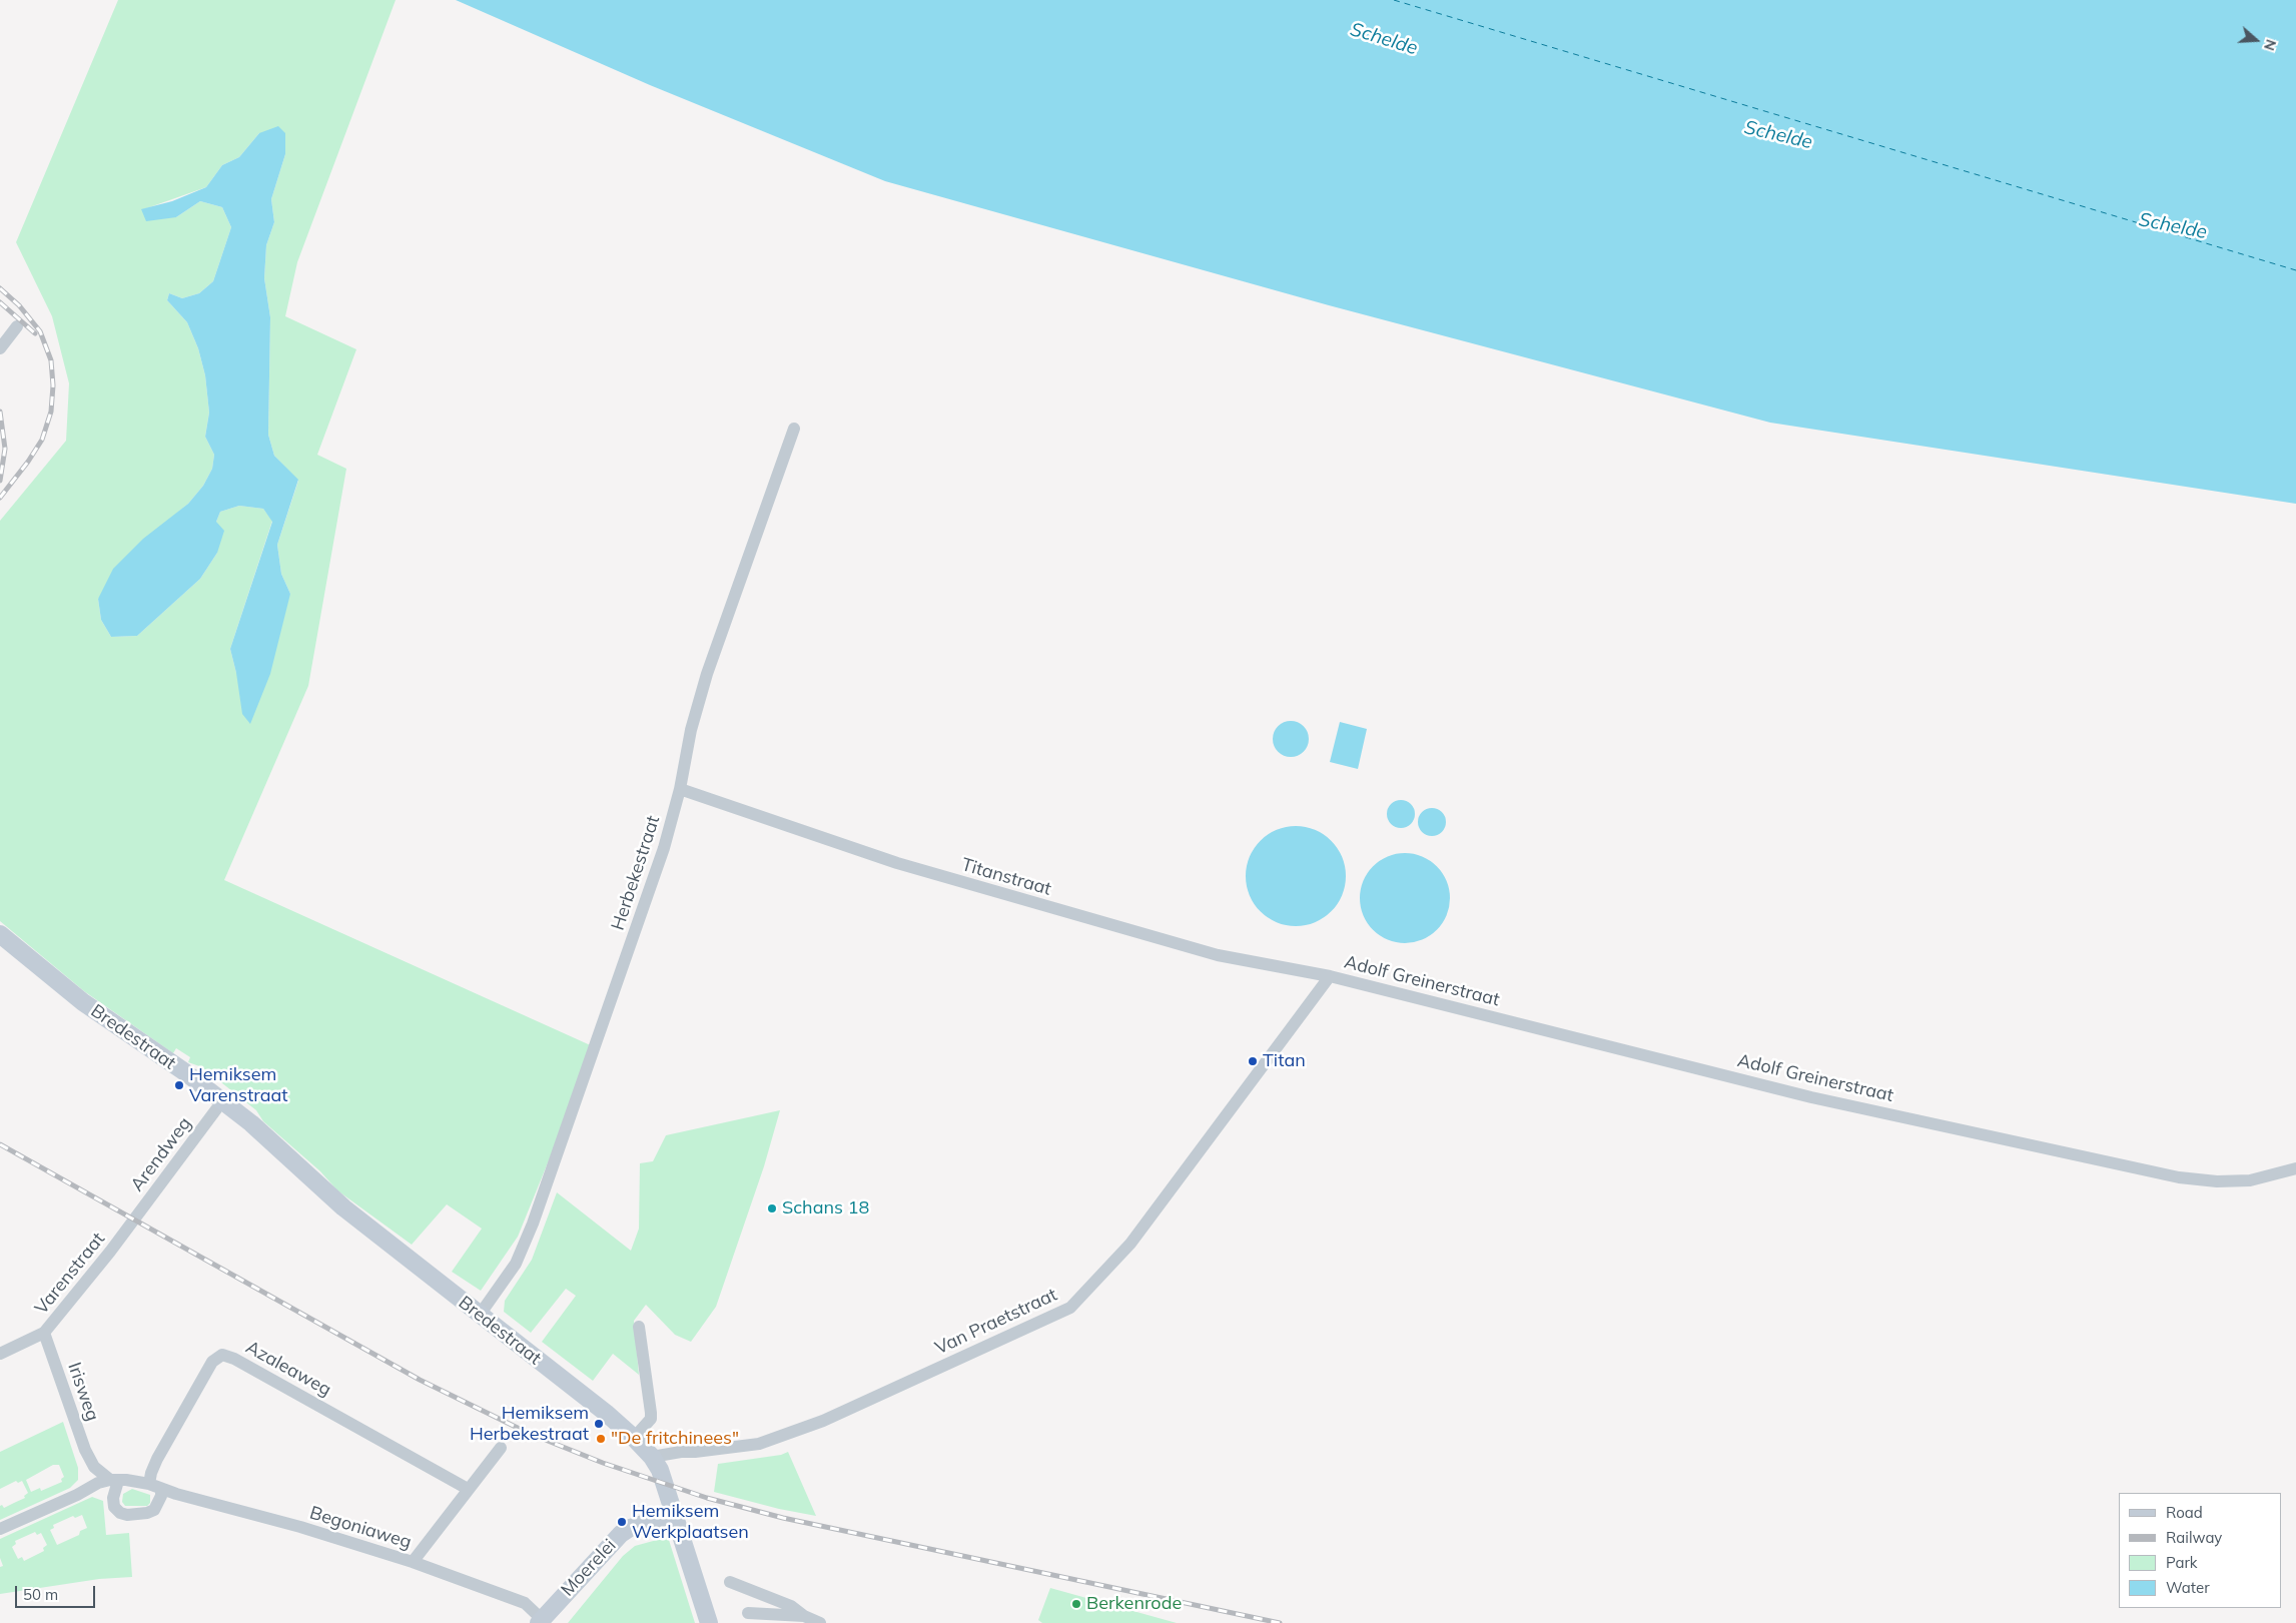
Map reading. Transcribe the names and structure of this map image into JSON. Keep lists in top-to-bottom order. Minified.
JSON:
{"streets":{"main road":["Bredestraat","Moerelei"],"street":["Herbekestraat","Titanstraat","Adolf Greinerstraat","Arendweg","Varenstraat","Van Praetstraat","Azaleaweg","Irisweg","Begoniaweg"]},"crossings":[["Herbekestraat","Titanstraat"],["Herbekestraat","Bredestraat"],["Titanstraat","Adolf Greinerstraat"],["Titanstraat","Van Praetstraat"],["Adolf Greinerstraat","Van Praetstraat"],["Bredestraat","Arendweg"],["Bredestraat","Van Praetstraat"],["Arendweg","Varenstraat"],["Varenstraat","Irisweg"],["Azaleaweg","Irisweg"],["Azaleaweg","Begoniaweg"],["Irisweg","Begoniaweg"],["Begoniaweg","Moerelei"]],"water":["Schelde"],"places":["Titan","Hemiksem Varenstraat","Schans 18","Hemiksem Herbekestraat","\"De fritchinees\"","Hemiksem Werkplaatsen","Berkenrode"],"legend":["Road","Railway","Park","Water"],"scale_bar":"50 m","north":"right"}
